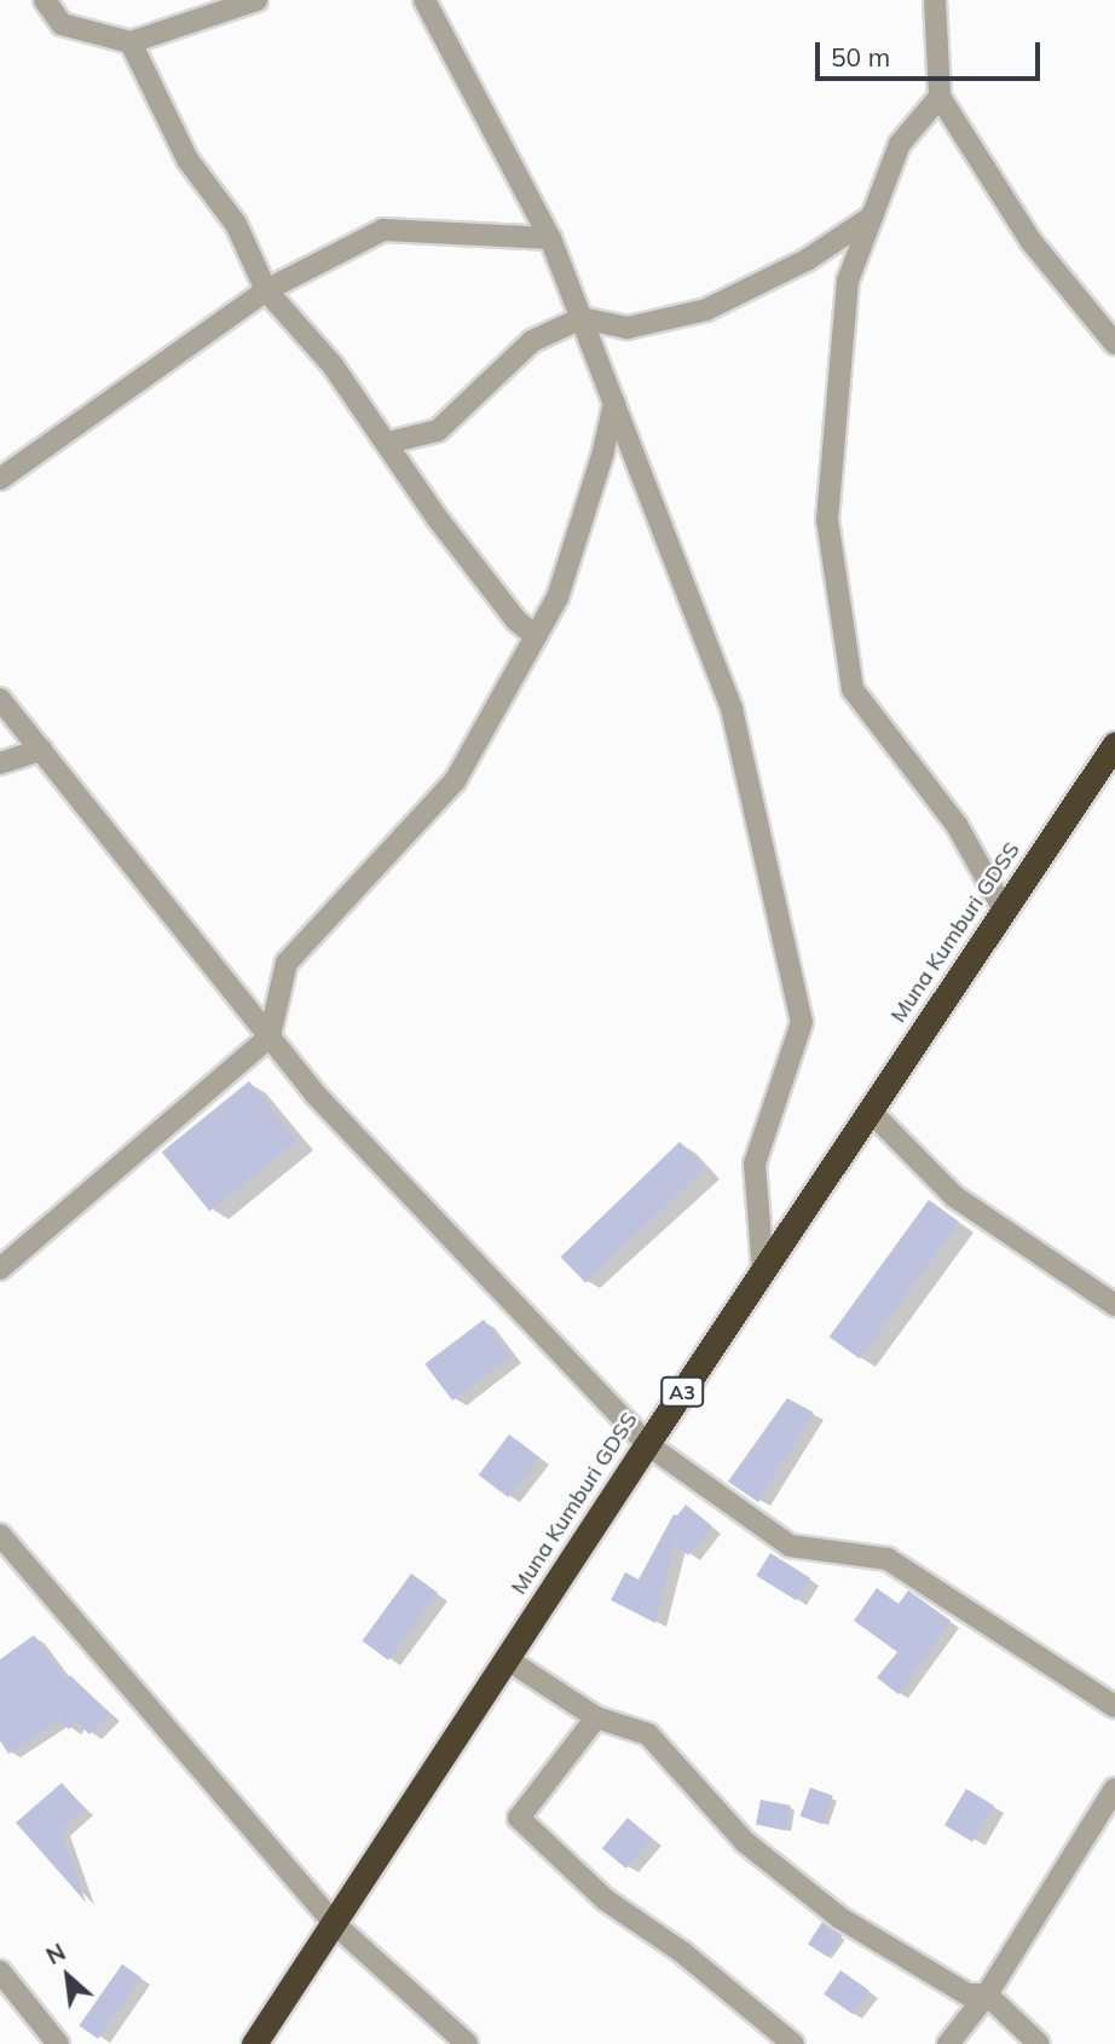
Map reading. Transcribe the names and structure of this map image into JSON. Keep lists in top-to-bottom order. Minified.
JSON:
{"streets":{"highway":["Muna Kumburi GDSS","A3"]},"scale_bar":"50 m","north":"top left"}
